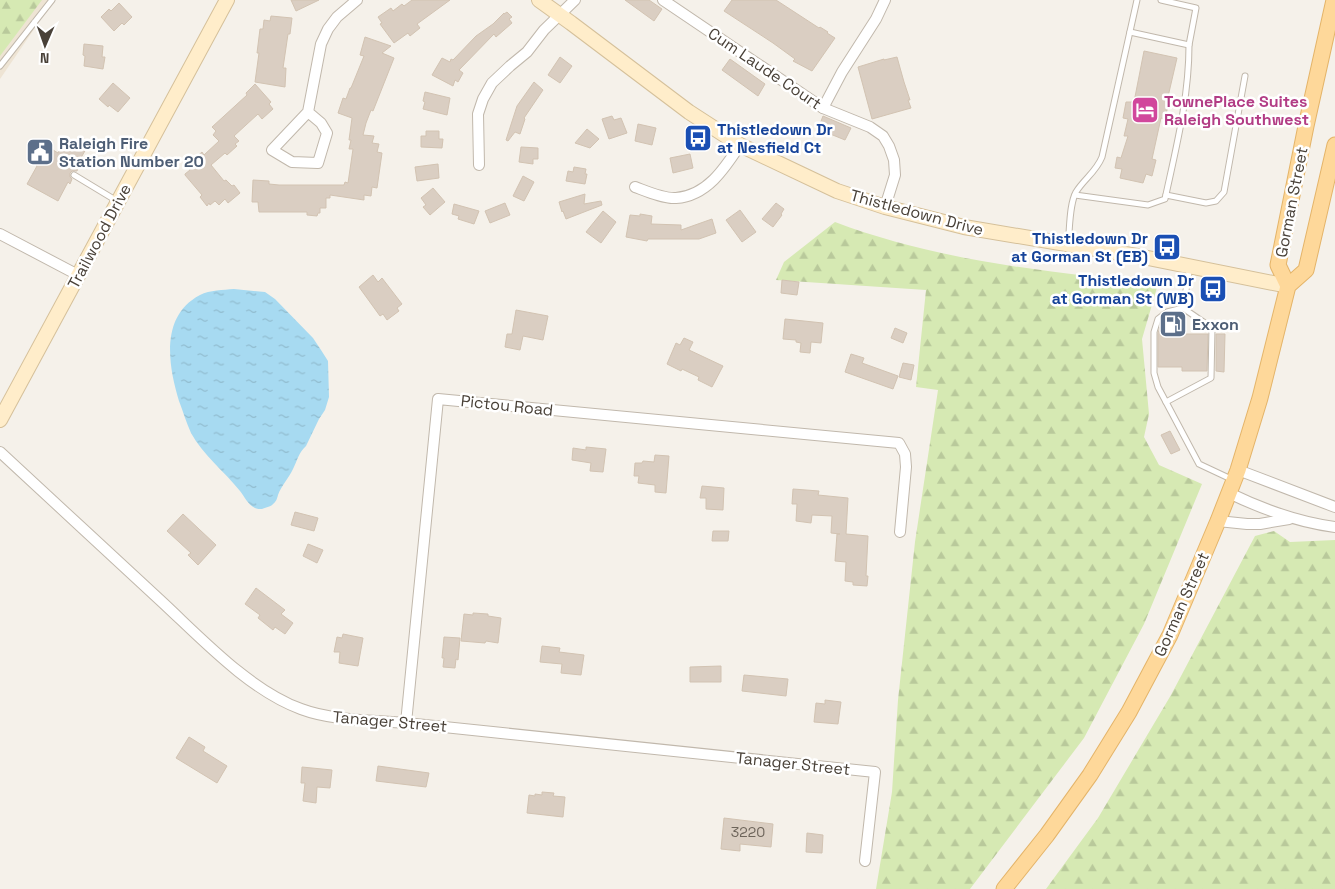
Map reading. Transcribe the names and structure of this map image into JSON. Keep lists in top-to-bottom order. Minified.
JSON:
{"streets":{"main road":["Gorman Street","Thistledown Drive","Trailwood Drive"],"street":["Cum Laude Court","Pictou Road","Tanager Street"]},"crossings":[["Cum Laude Court","Thistledown Drive"],["Gorman Street","Thistledown Drive"],["Pictou Road","Tanager Street"]],"places":{"hotel":["TownePlace Suites Raleigh Southwest"],"bus stop":["Thistledown Dr at Nesfield Ct","Thistledown Dr at Gorman St (EB)","Thistledown Dr at Gorman St (WB)"],"public building":["Raleigh Fire Station Number 20"],"fuel station":["Exxon"]},"house_numbers":["3220"],"north":"bottom"}
